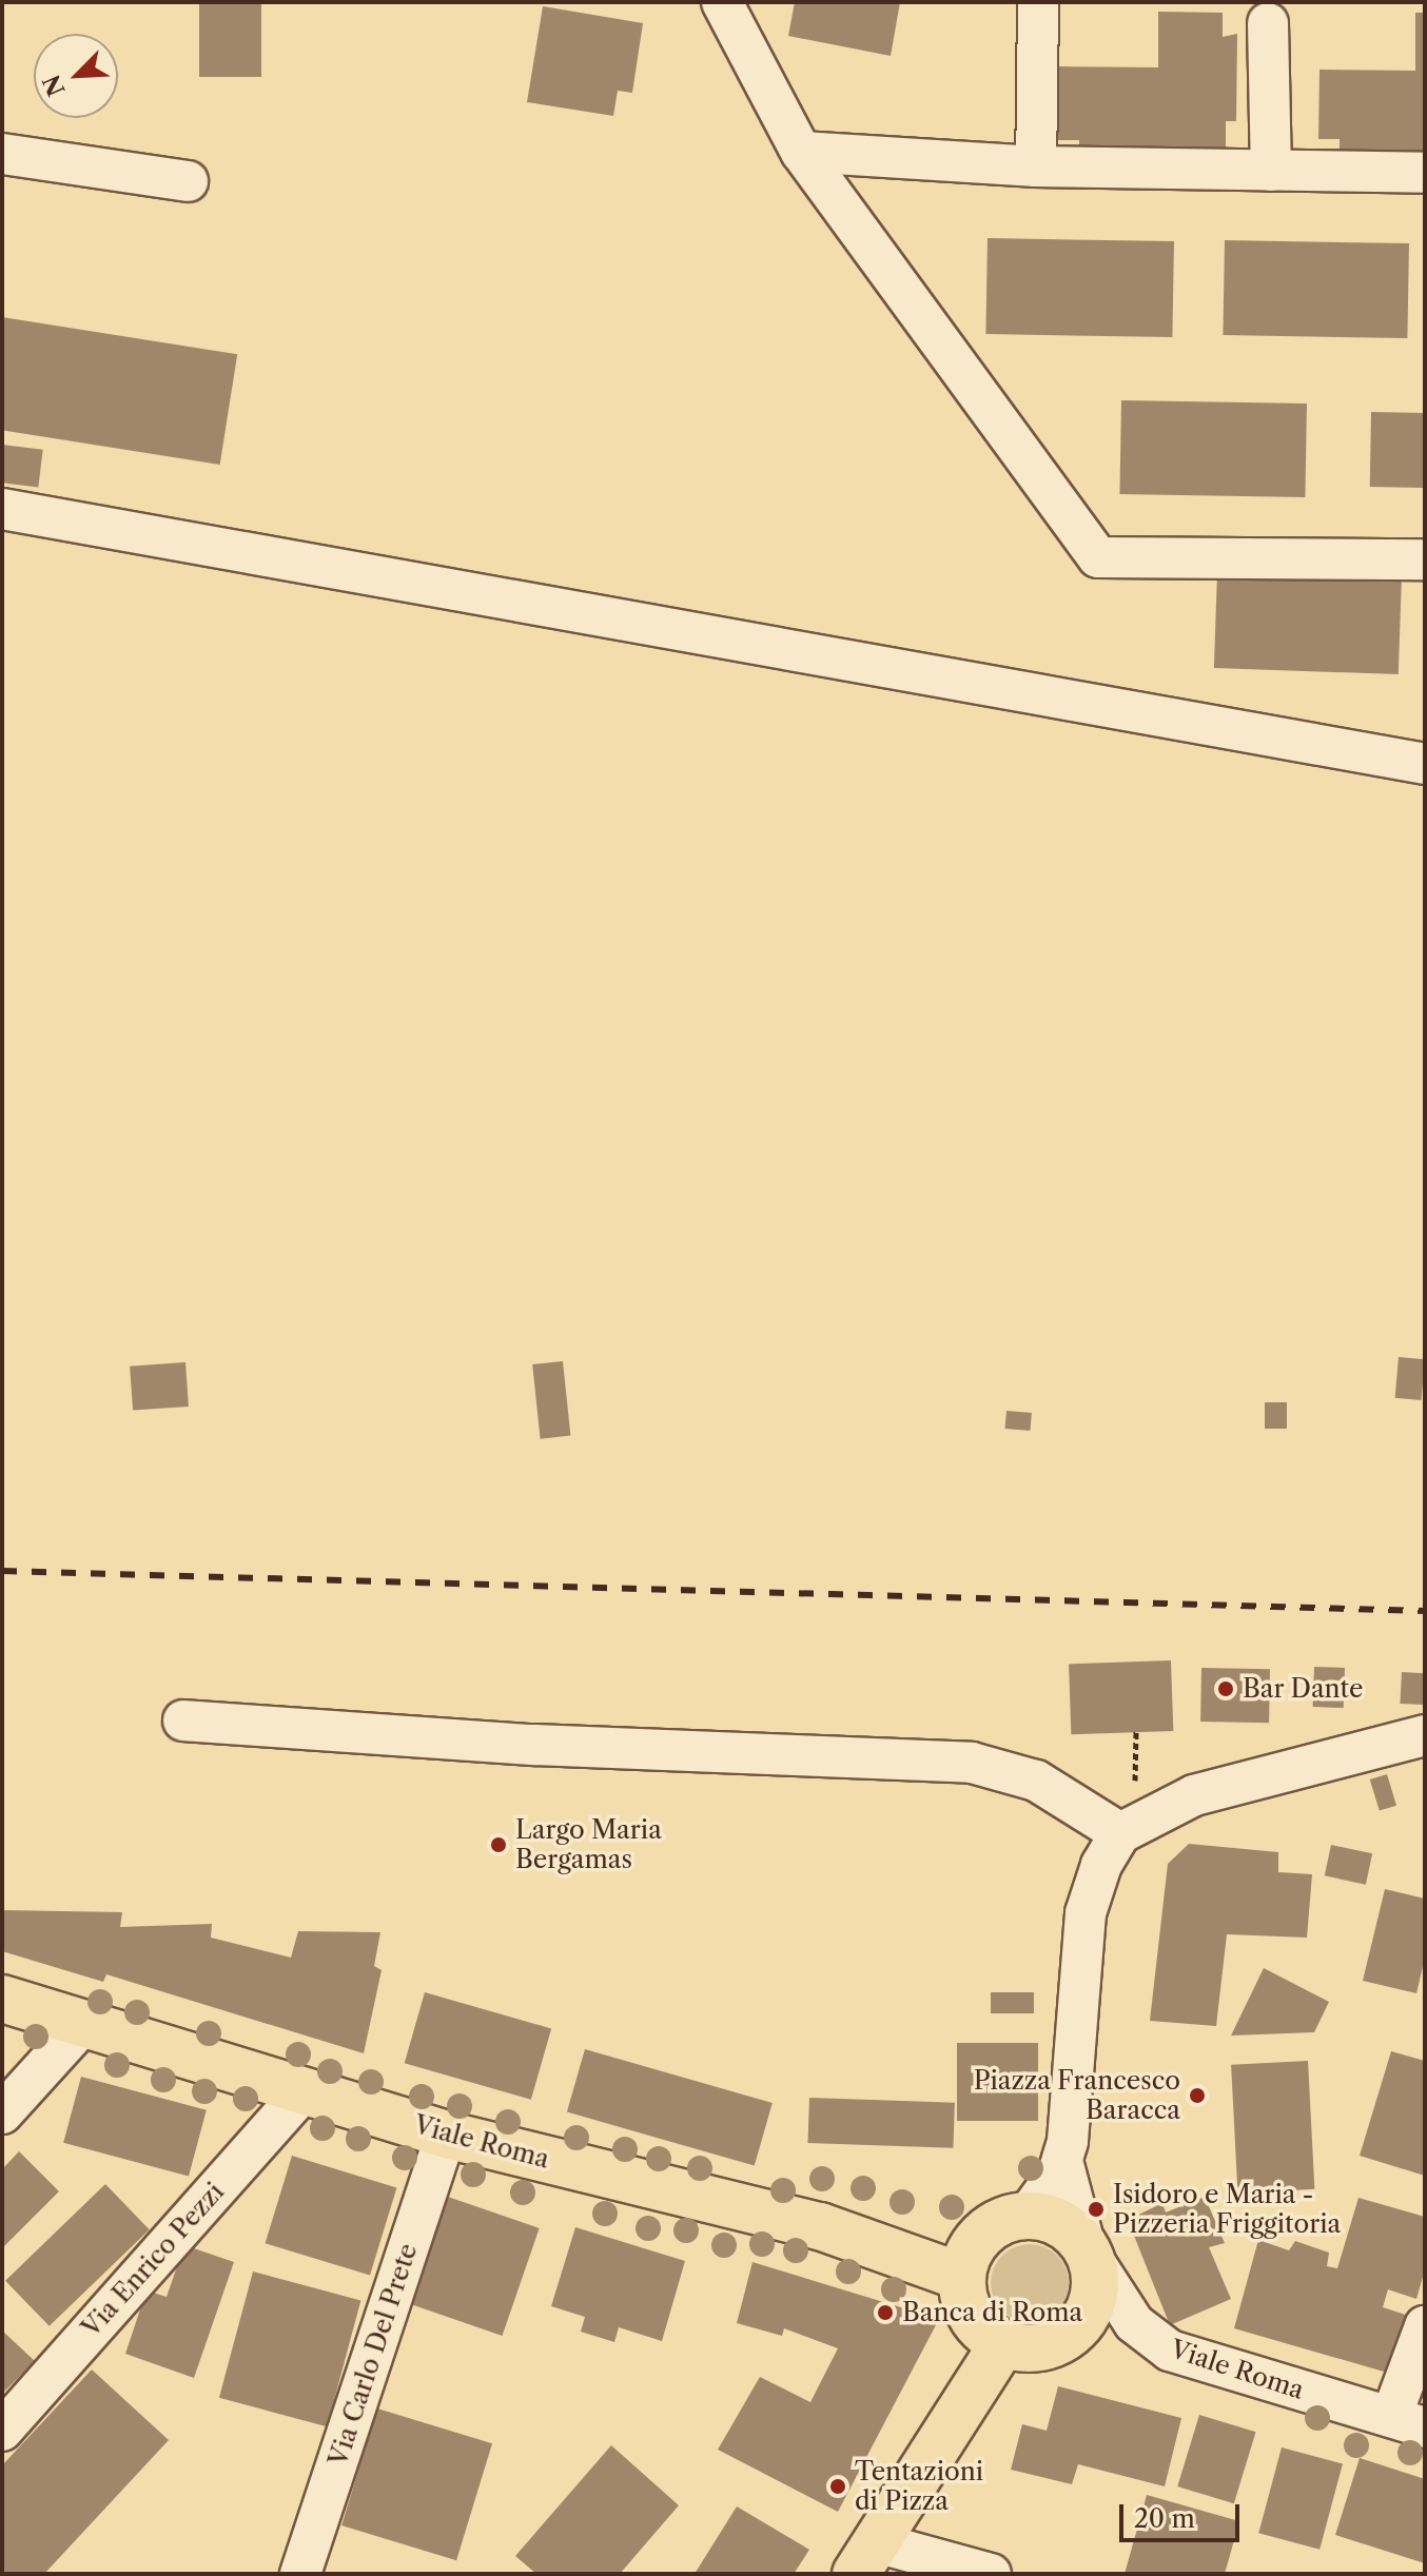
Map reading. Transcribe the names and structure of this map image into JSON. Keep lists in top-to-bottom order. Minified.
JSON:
{"streets":{"main road":["Viale Roma"],"street":["Via Enrico Pezzi","Via Carlo Del Prete"]},"crossings":[["Viale Roma","Via Enrico Pezzi"],["Viale Roma","Via Carlo Del Prete"]],"places":["Bar Dante","Largo Maria Bergamas","Piazza Francesco Baracca","Isidoro e Maria - Pizzeria Friggitoria","Banca di Roma","Tentazioni di Pizza"],"scale_bar":"20 m","north":"bottom left"}
